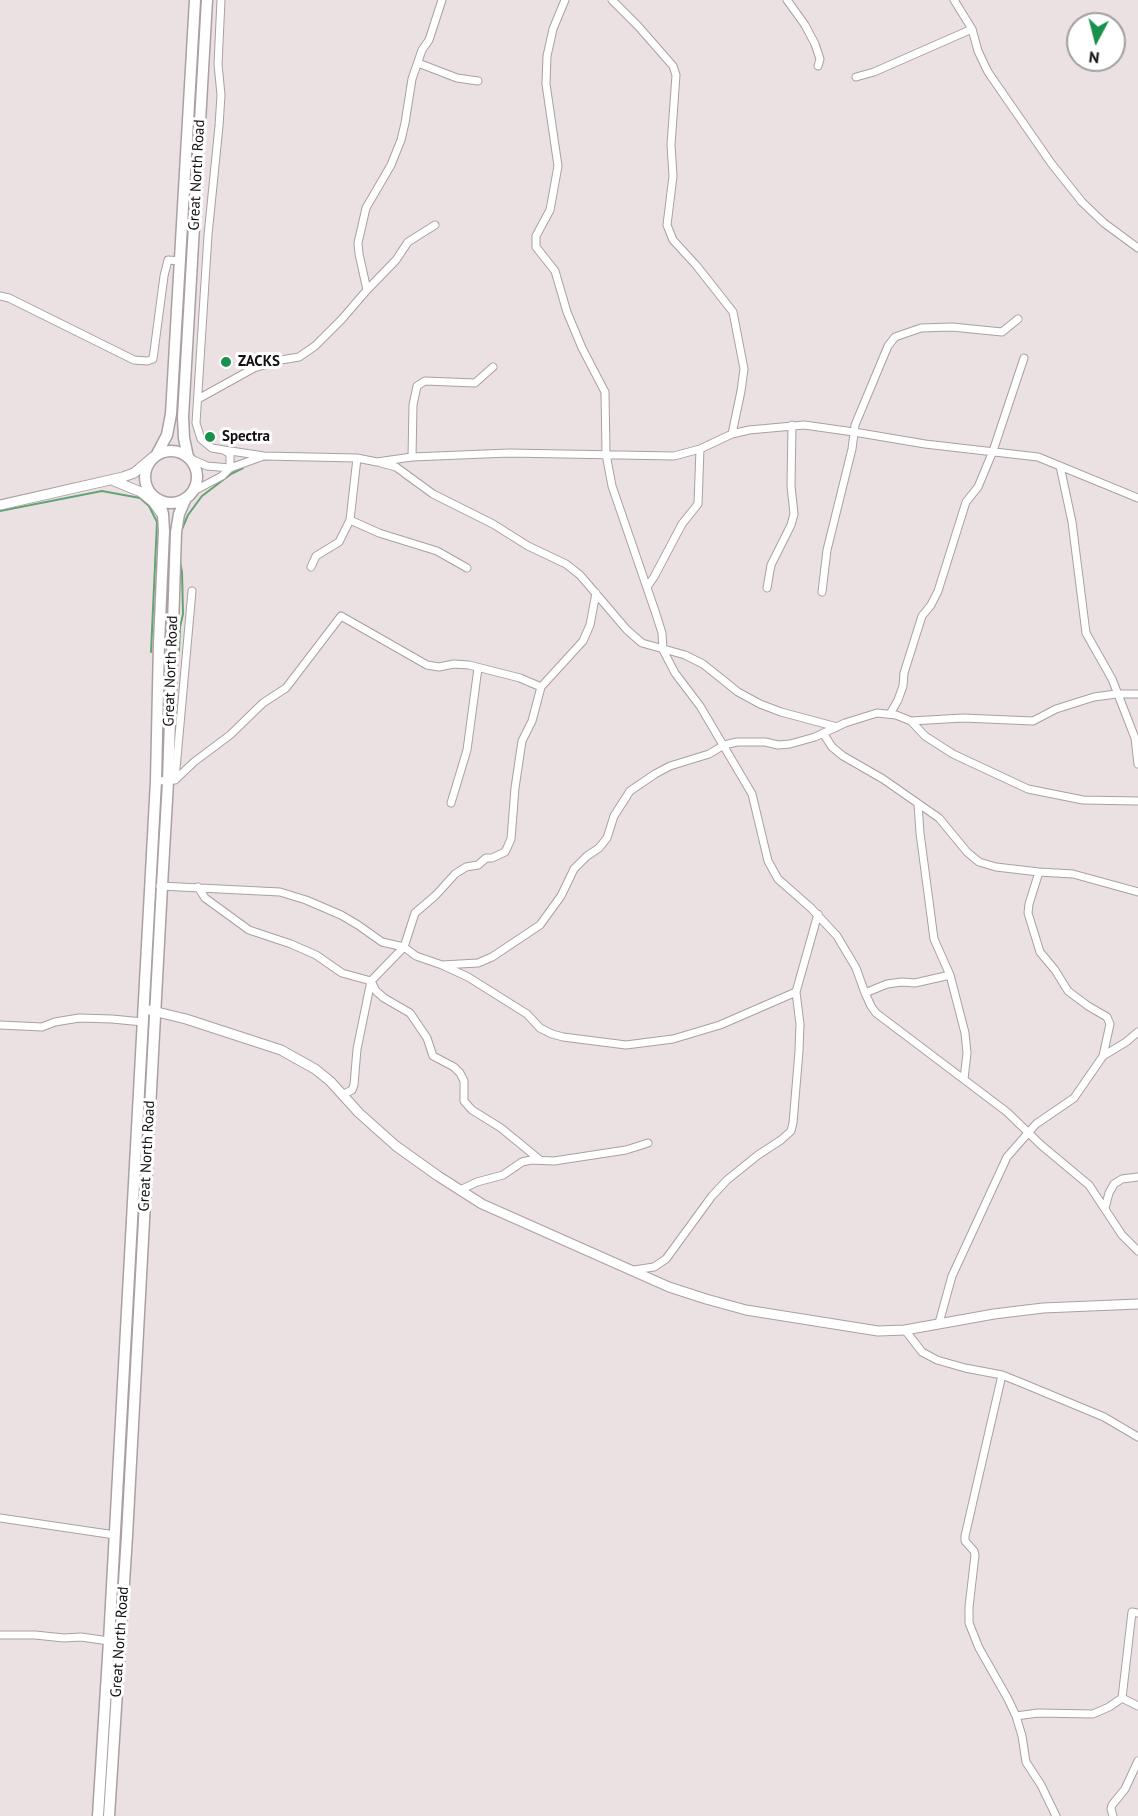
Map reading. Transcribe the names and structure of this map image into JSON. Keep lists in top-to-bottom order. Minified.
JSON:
{"streets":{"main road":["Great North Road"]},"places":["ZACKS","Spectra"],"north":"bottom"}
